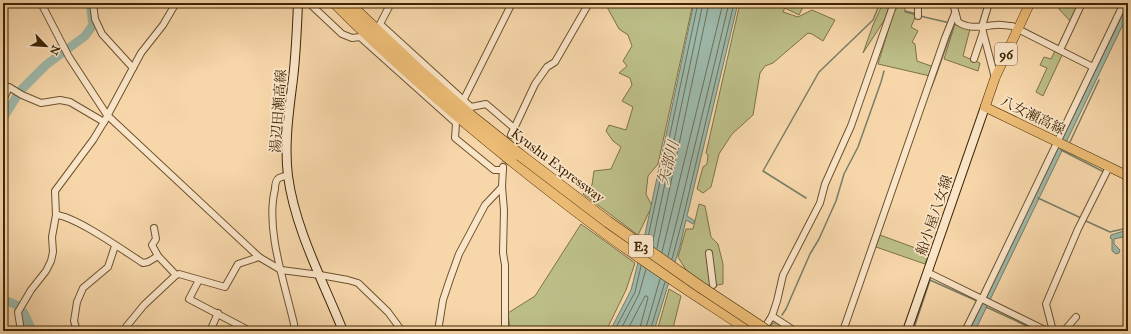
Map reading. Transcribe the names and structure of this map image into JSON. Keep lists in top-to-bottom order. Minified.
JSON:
{"streets":{"highway":["Kyushu Expressway","E3"],"main road":["96","湯辺田瀬高線","八女瀬高線","船小屋八女線"]},"crossings":[["八女瀬高線","船小屋八女線"]],"water":["矢部川"],"north":"bottom right"}
